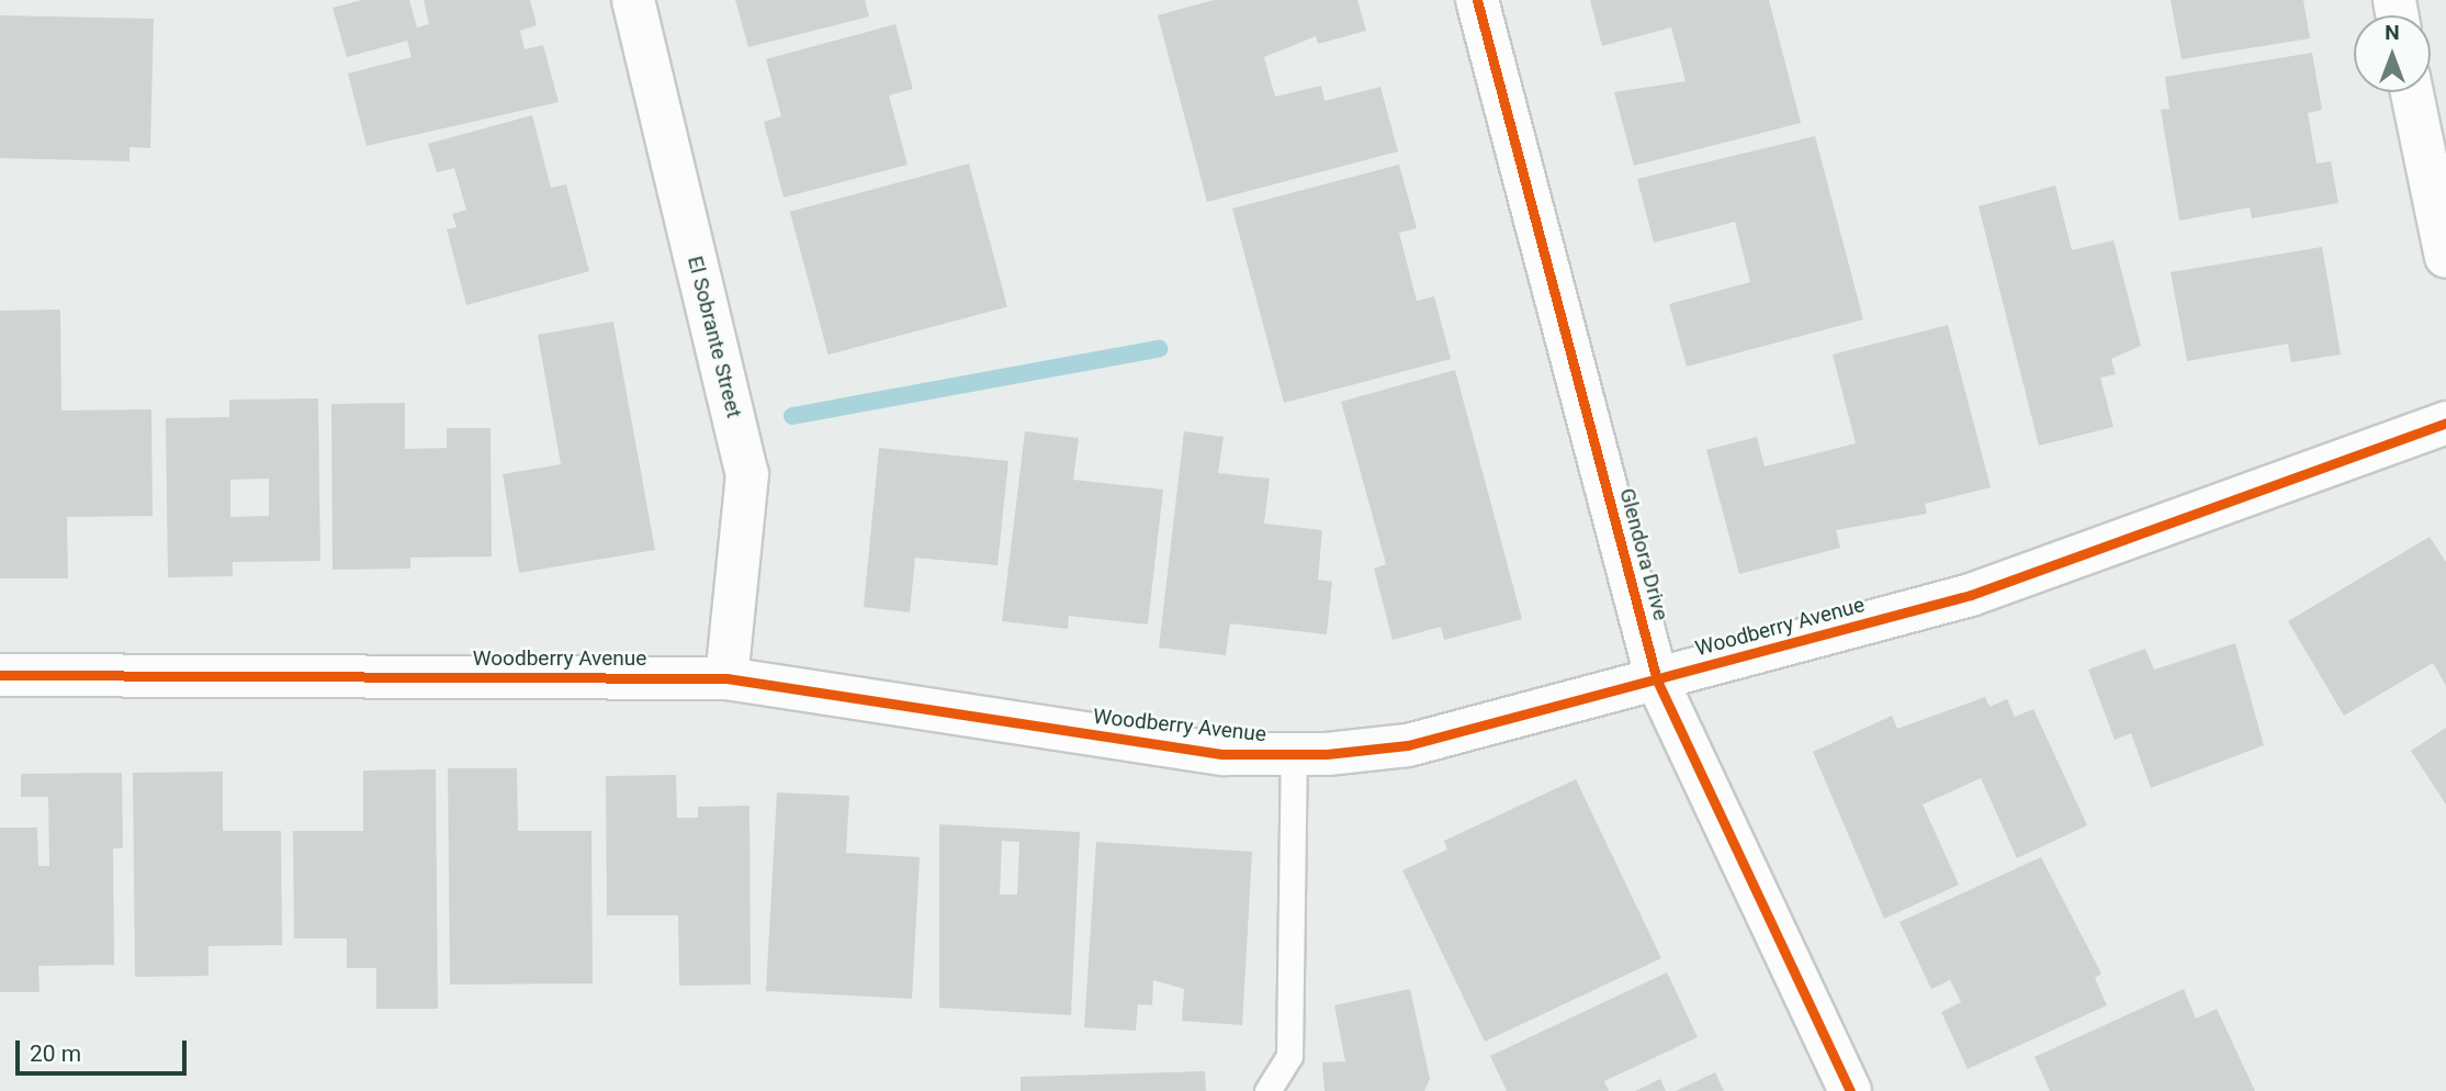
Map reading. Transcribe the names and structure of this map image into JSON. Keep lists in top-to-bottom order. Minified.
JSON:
{"streets":{"street":["El Sobrante Street","Glendora Drive","Woodberry Avenue"]},"crossings":[["El Sobrante Street","Woodberry Avenue"],["Glendora Drive","Woodberry Avenue"]],"scale_bar":"20 m","north":"top"}
